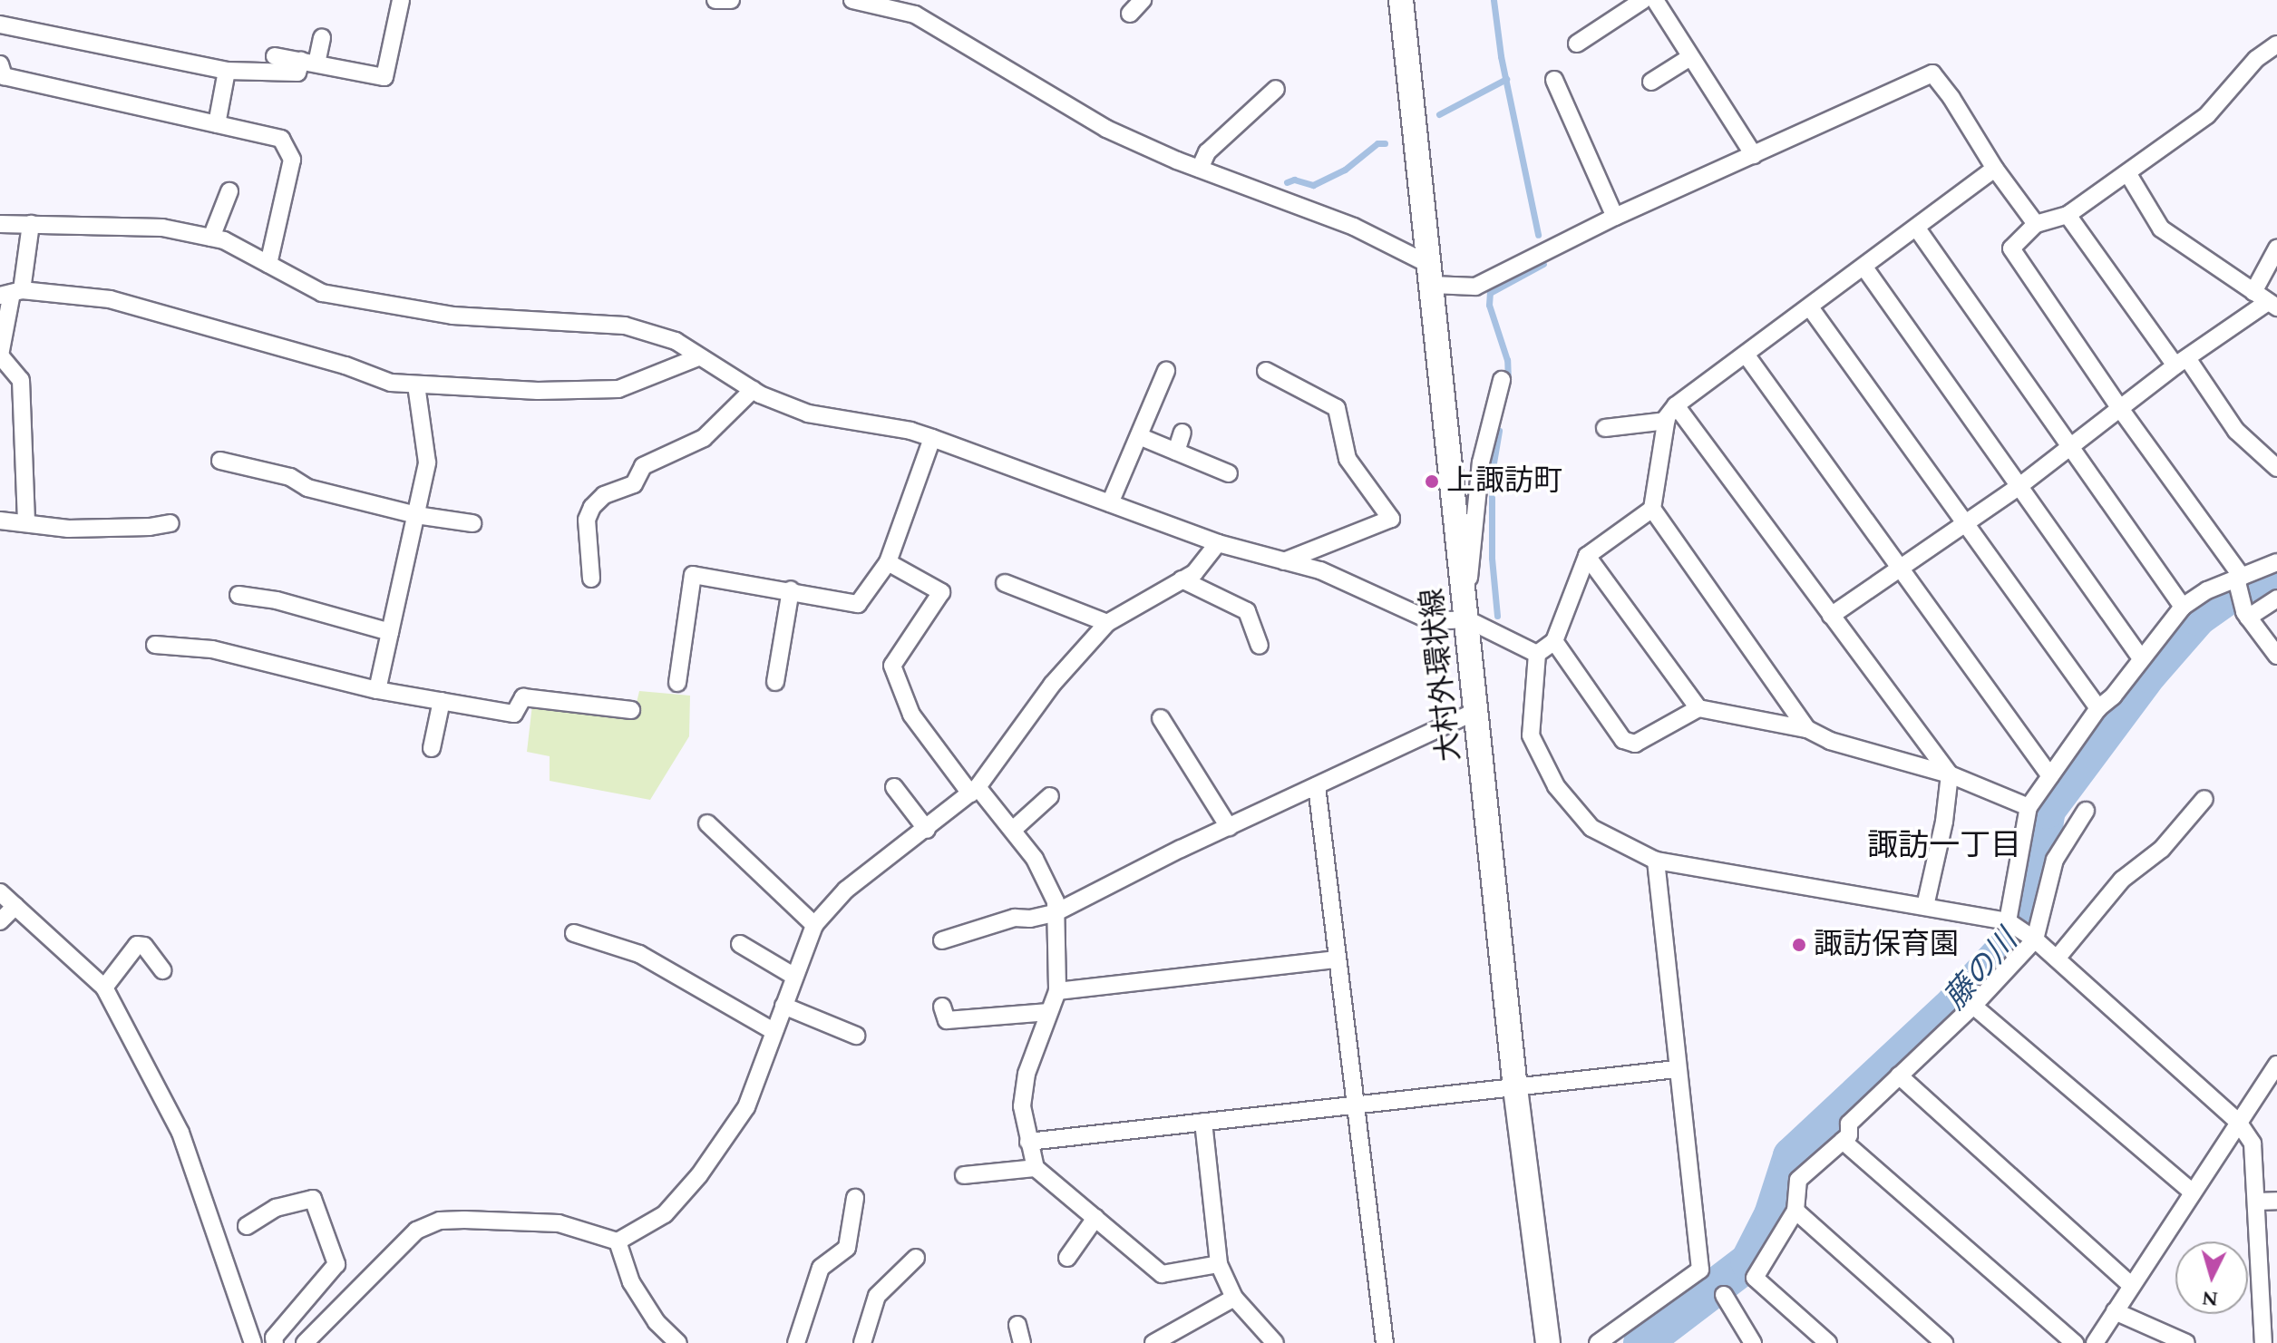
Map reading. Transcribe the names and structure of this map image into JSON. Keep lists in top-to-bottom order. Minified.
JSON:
{"streets":{"main road":["大村外環状線"]},"districts":["諏訪一丁目"],"water":["藤の川"],"places":["上諏訪町","諏訪保育園"],"north":"bottom"}
